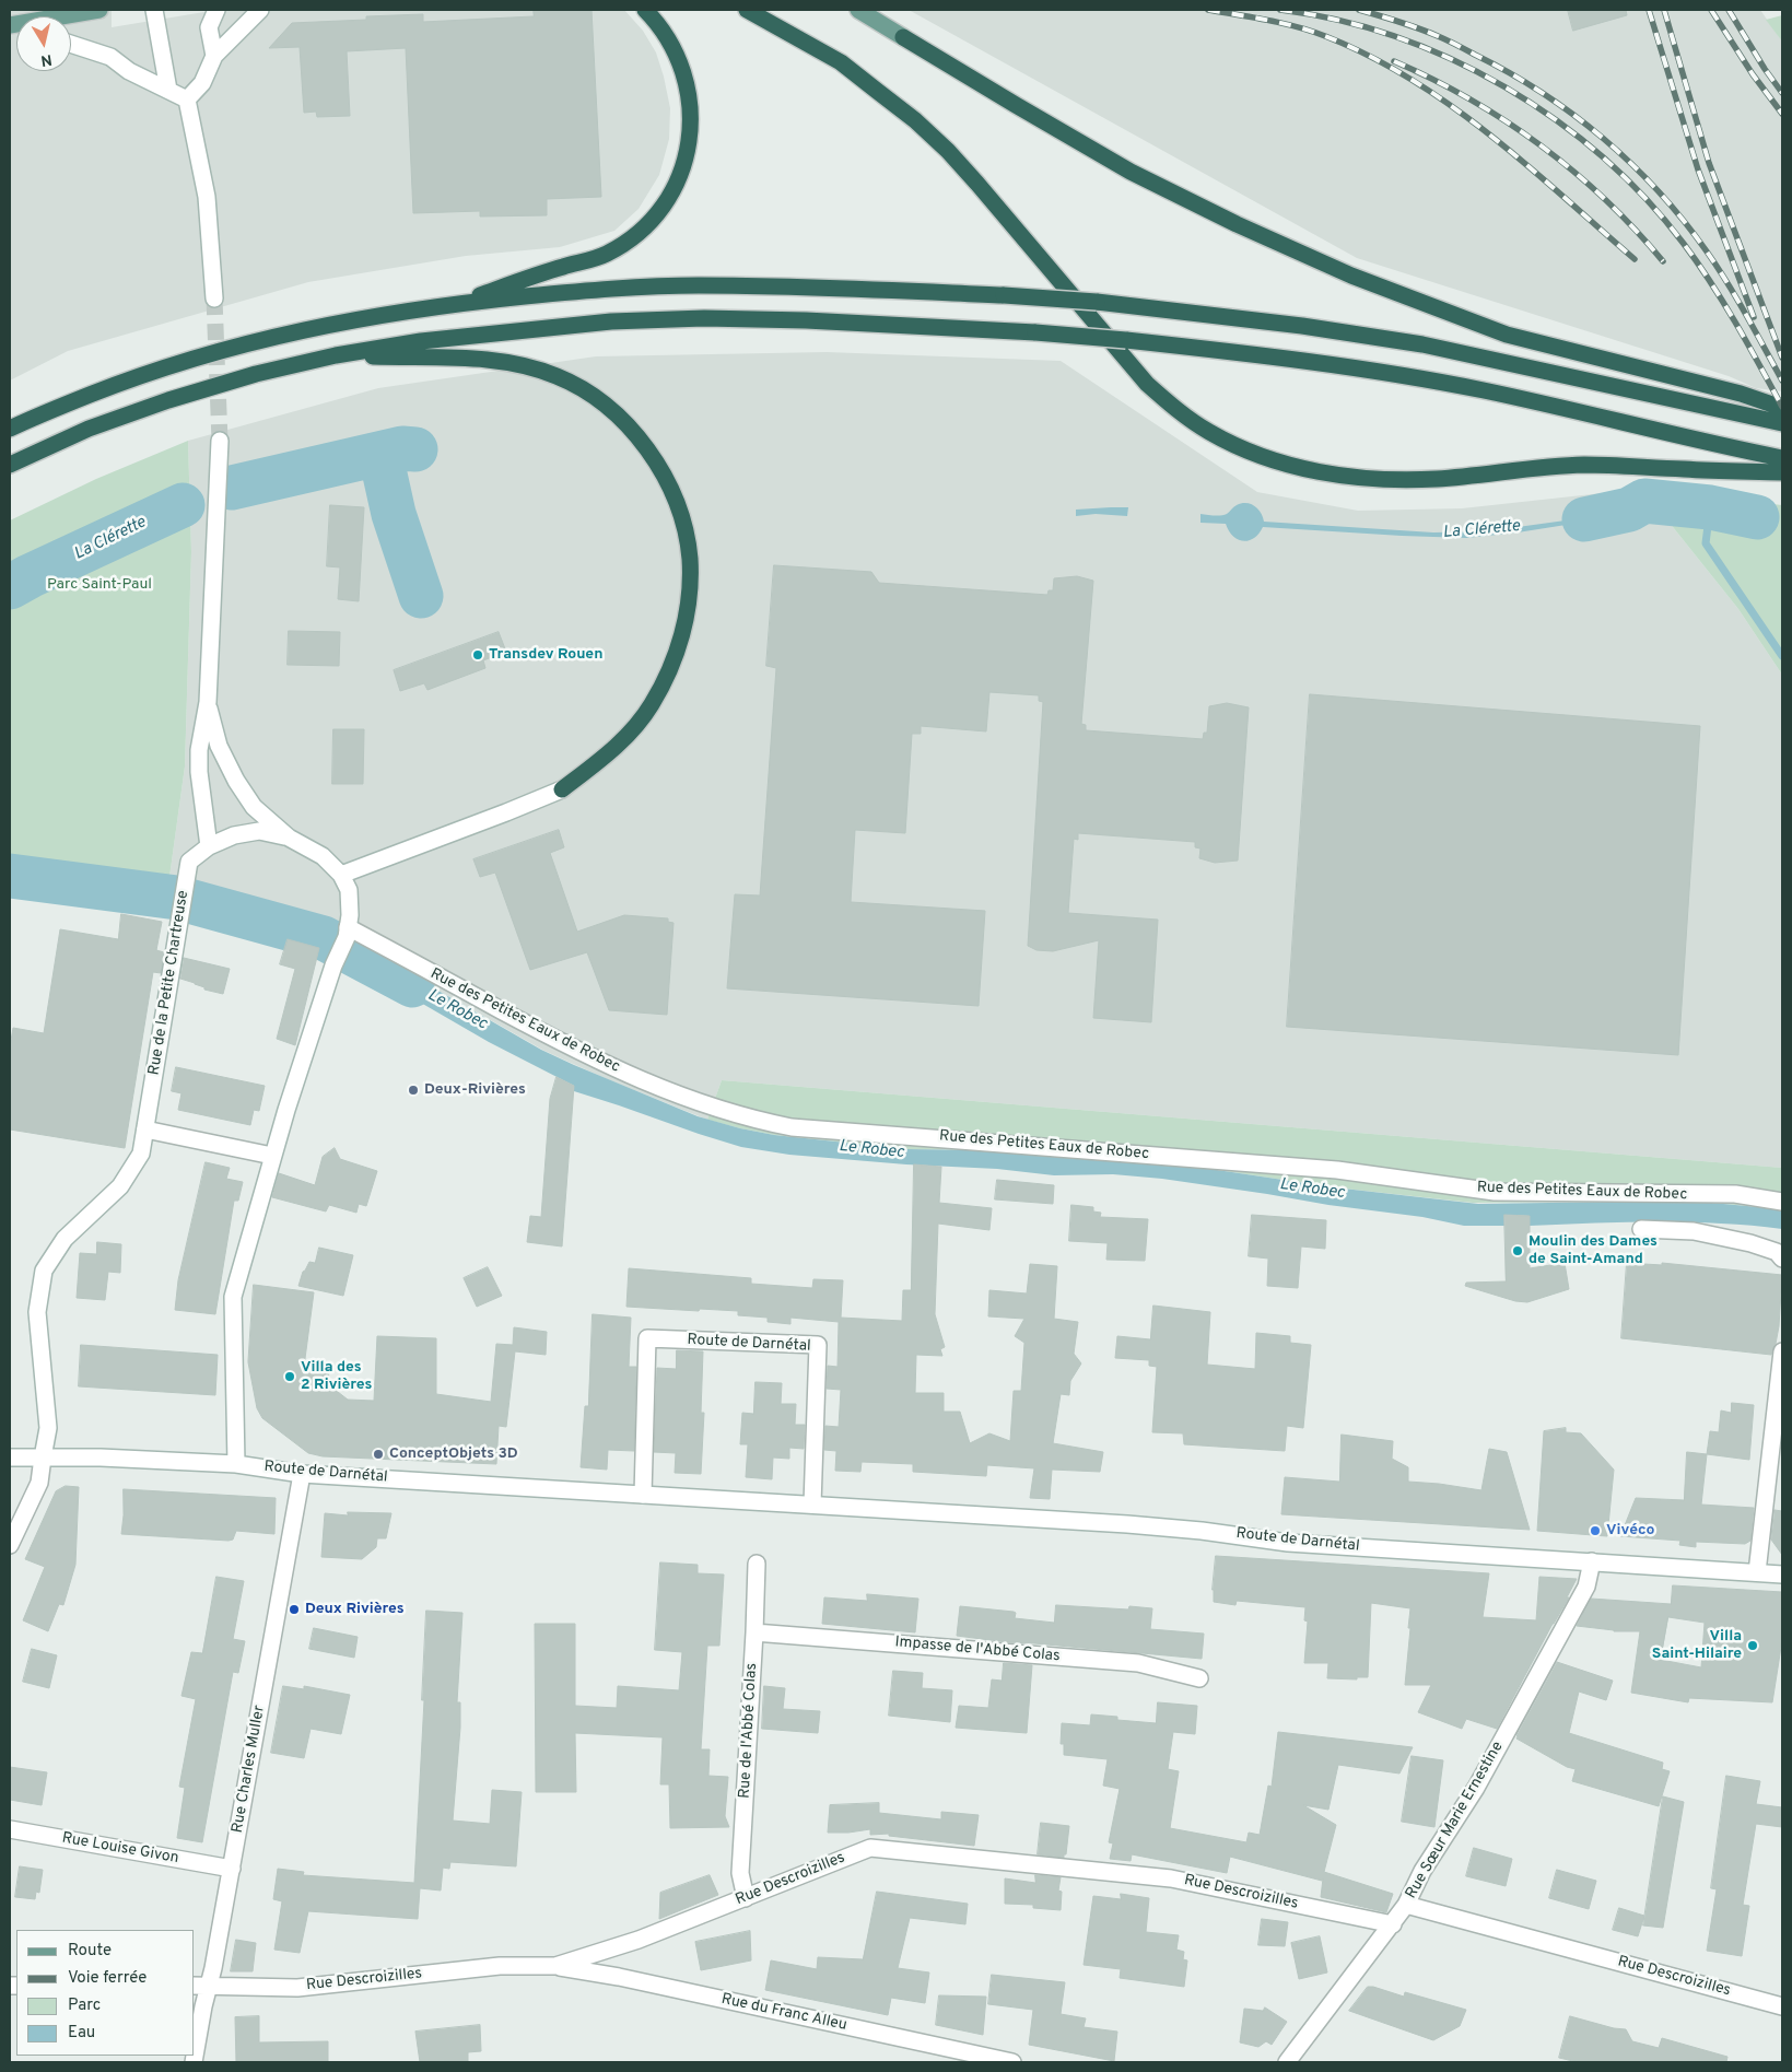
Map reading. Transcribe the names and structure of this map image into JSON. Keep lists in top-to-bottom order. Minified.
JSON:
{"streets":{"street":["Rue de la Petite Chartreuse","Rue des Petites Eaux de Robec","Route de Darnétal","Impasse de l'Abbé Colas","Rue de l'Abbé Colas","Rue Charles Muller","Rue Sœur Marie Ernestine","Rue Louise Givon","Rue Descroizilles","Rue du Franc Alleu"]},"crossings":[["Rue de la Petite Chartreuse","Rue des Petites Eaux de Robec"],["Rue de la Petite Chartreuse","Route de Darnétal"],["Route de Darnétal","Rue Charles Muller"],["Route de Darnétal","Rue Sœur Marie Ernestine"],["Impasse de l'Abbé Colas","Rue de l'Abbé Colas"],["Rue de l'Abbé Colas","Rue Descroizilles"],["Rue Charles Muller","Rue Louise Givon"],["Rue Charles Muller","Rue Descroizilles"],["Rue Sœur Marie Ernestine","Rue Descroizilles"],["Rue Descroizilles","Rue du Franc Alleu"]],"water":["La Clérette","Le Robec"],"parks":["Parc Saint-Paul"],"places":["Transdev Rouen","Deux-Rivières","Moulin des Dames de Saint-Amand","Villa des 2 Rivières","ConceptObjets 3D","Vivéco","Deux Rivières","Villa Saint-Hilaire"],"legend":["Route","Voie ferrée","Parc","Eau"],"north":"bottom"}
